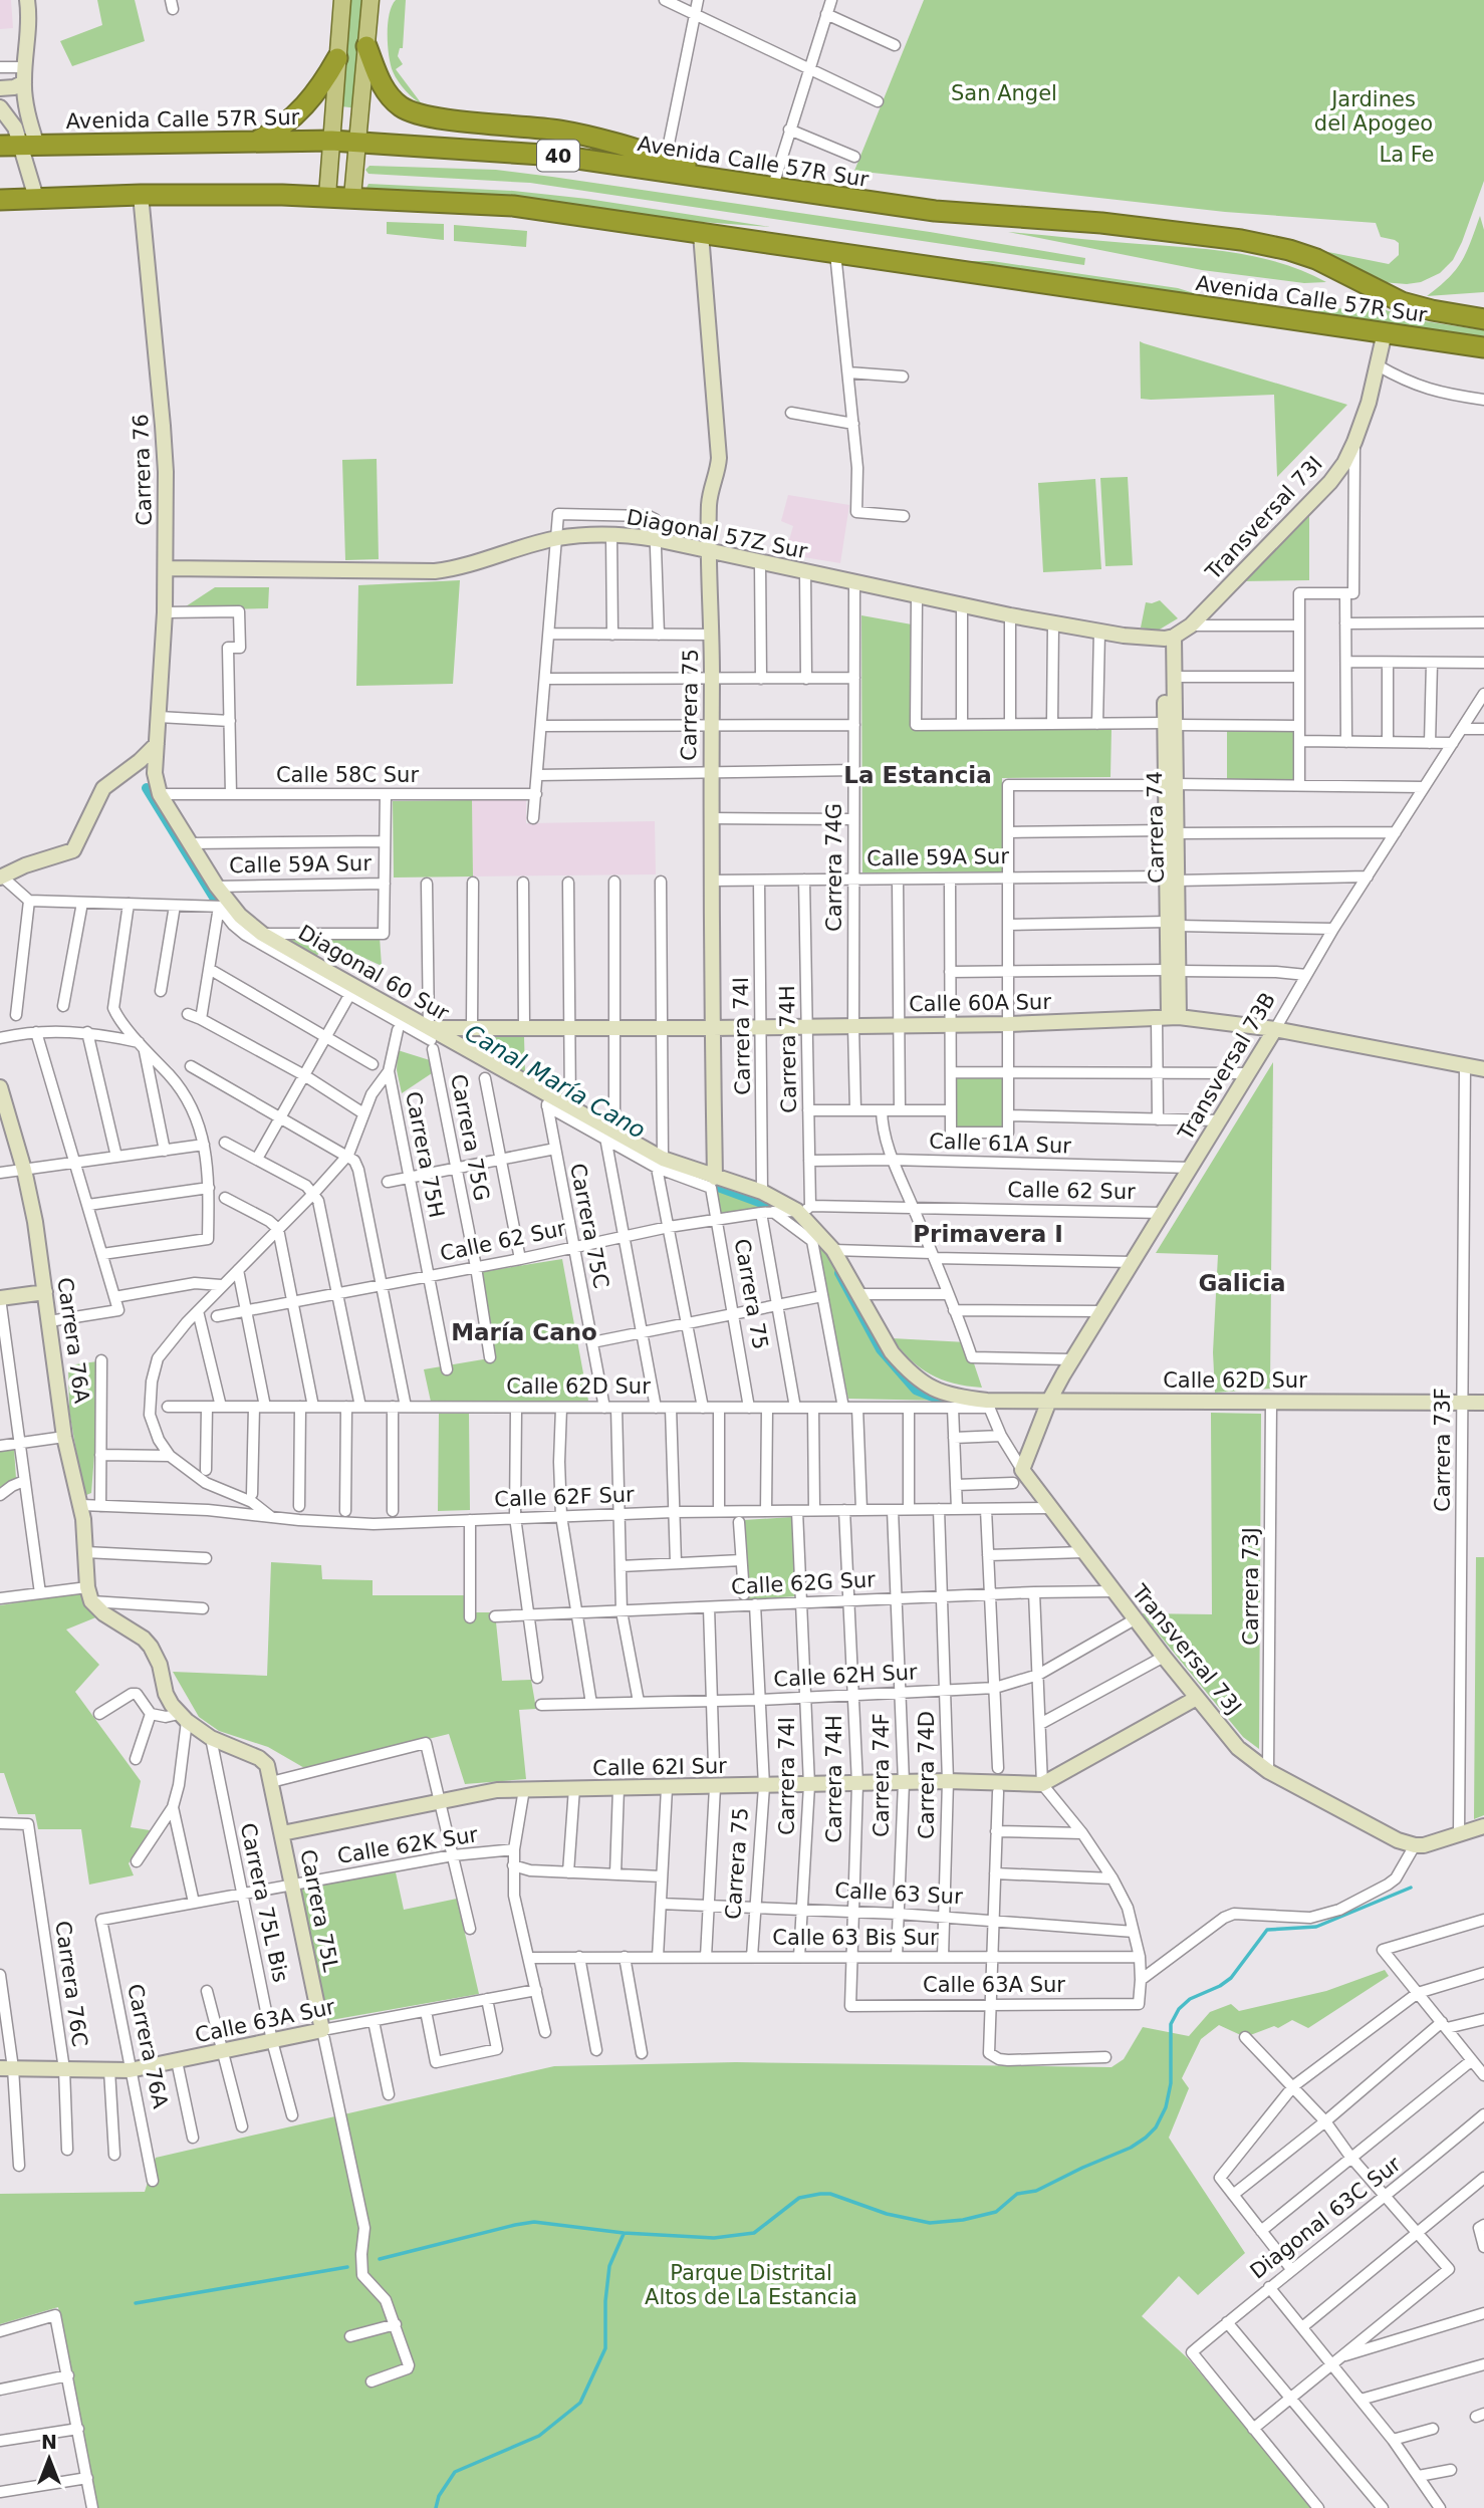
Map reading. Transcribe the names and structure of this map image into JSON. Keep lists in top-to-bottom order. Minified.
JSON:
{"streets":{"highway":["Avenida Calle 57R Sur","40"],"street":["Carrera 76","Transversal 73I","Diagonal 57Z Sur","Carrera 75","Calle 58C Sur","Carrera 74","Calle 59A Sur","Carrera 74G","Diagonal 60 Sur","Calle 60A Sur","Carrera 74I","Carrera 74H","Transversal 73B","Carrera 75G","Calle 61A Sur","Carrera 75H","Calle 62 Sur","Carrera 75C","Carrera 76A","Calle 62D Sur","Carrera 73F","Calle 62F Sur","Calle 62G Sur","Carrera 73J","Transversal 73J","Calle 62H Sur","Calle 62I Sur","Carrera 74F","Carrera 74D","Calle 62K Sur","Calle 63 Sur","Carrera 75L Bis","Carrera 75L","Calle 63 Bis Sur","Carrera 76C","Calle 63A Sur","Diagonal 63C Sur"]},"crossings":[["Avenida Calle 57R Sur","Carrera 76"],["Avenida Calle 57R Sur","Transversal 73I"],["Avenida Calle 57R Sur","Carrera 75"],["Carrera 76","Diagonal 57Z Sur"],["Carrera 76","Calle 58C Sur"],["Carrera 76","Diagonal 60 Sur"],["Transversal 73I","Diagonal 57Z Sur"],["Transversal 73I","Carrera 74"],["Diagonal 57Z Sur","Carrera 75"],["Diagonal 57Z Sur","Carrera 74"],["Diagonal 57Z Sur","Carrera 74G"],["Carrera 75","Calle 59A Sur"],["Carrera 75","Diagonal 60 Sur"],["Carrera 75","Calle 60A Sur"],["Carrera 75","Calle 62 Sur"],["Carrera 75","Calle 62D Sur"],["Carrera 75","Calle 62G Sur"],["Carrera 75","Calle 62H Sur"],["Carrera 75","Calle 62I Sur"],["Carrera 75","Calle 63 Sur"],["Carrera 75","Calle 63 Bis Sur"],["Calle 58C Sur","Diagonal 60 Sur"],["Carrera 74","Calle 59A Sur"],["Carrera 74","Calle 60A Sur"],["Calle 59A Sur","Carrera 74G"],["Calle 59A Sur","Diagonal 60 Sur"],["Calle 59A Sur","Carrera 74I"],["Calle 59A Sur","Carrera 74H"],["Calle 59A Sur","Transversal 73B"],["Carrera 74G","Calle 60A Sur"],["Diagonal 60 Sur","Calle 60A Sur"],["Diagonal 60 Sur","Carrera 74I"],["Diagonal 60 Sur","Carrera 74H"],["Diagonal 60 Sur","Carrera 75G"],["Diagonal 60 Sur","Calle 62 Sur"],["Diagonal 60 Sur","Carrera 75C"],["Diagonal 60 Sur","Calle 62D Sur"],["Diagonal 60 Sur","Transversal 73J"],["Calle 60A Sur","Carrera 74I"],["Calle 60A Sur","Carrera 74H"],["Calle 60A Sur","Transversal 73B"],["Calle 60A Sur","Carrera 75G"],["Calle 60A Sur","Carrera 73F"],["Carrera 74I","Calle 62F Sur"],["Carrera 74I","Calle 62G Sur"],["Carrera 74I","Calle 62H Sur"],["Carrera 74I","Calle 62I Sur"],["Carrera 74I","Calle 63 Sur"],["Carrera 74I","Calle 63 Bis Sur"],["Carrera 74H","Calle 61A Sur"],["Carrera 74H","Calle 62 Sur"],["Carrera 74H","Calle 62F Sur"],["Carrera 74H","Calle 62G Sur"],["Carrera 74H","Calle 62H Sur"],["Carrera 74H","Calle 62I Sur"],["Carrera 74H","Calle 63 Sur"],["Carrera 74H","Calle 63 Bis Sur"],["Carrera 74H","Calle 63A Sur"],["Transversal 73B","Calle 61A Sur"],["Transversal 73B","Calle 62 Sur"],["Transversal 73B","Calle 62D Sur"],["Transversal 73B","Transversal 73J"],["Carrera 75G","Calle 62 Sur"],["Carrera 75H","Calle 62 Sur"],["Calle 62 Sur","Carrera 75C"],["Carrera 75C","Calle 62D Sur"],["Carrera 75C","Calle 62F Sur"],["Carrera 75C","Calle 62G Sur"],["Carrera 75C","Calle 62H Sur"],["Carrera 76A","Calle 62F Sur"],["Carrera 76A","Calle 62K Sur"],["Carrera 76A","Calle 63A Sur"],["Calle 62D Sur","Carrera 73F"],["Calle 62D Sur","Carrera 73J"],["Calle 62D Sur","Transversal 73J"],["Calle 62F Sur","Transversal 73J"],["Calle 62F Sur","Carrera 74F"],["Calle 62F Sur","Carrera 74D"],["Calle 62G Sur","Transversal 73J"],["Calle 62G Sur","Carrera 74F"],["Calle 62G Sur","Carrera 74D"],["Carrera 73J","Transversal 73J"],["Transversal 73J","Calle 62H Sur"],["Calle 62H Sur","Carrera 74F"],["Calle 62H Sur","Carrera 74D"],["Calle 62I Sur","Carrera 74F"],["Calle 62I Sur","Carrera 74D"],["Calle 62I Sur","Carrera 75L"],["Carrera 74F","Calle 63 Sur"],["Carrera 74F","Calle 63 Bis Sur"],["Carrera 74D","Calle 63 Sur"],["Carrera 74D","Calle 63 Bis Sur"],["Calle 62K Sur","Carrera 75L Bis"],["Calle 62K Sur","Carrera 75L"],["Carrera 75L Bis","Carrera 75L"],["Carrera 75L Bis","Calle 63A Sur"],["Carrera 75L","Calle 63A Sur"],["Carrera 76C","Calle 63A Sur"]],"districts":["La Estancia","Primavera I","Galicia","María Cano"],"water":["Canal María Cano"],"parks":["San Angel","Jardines del Apogeo","La Fe","Parque Distrital Altos de La Estancia"],"north":"top"}
